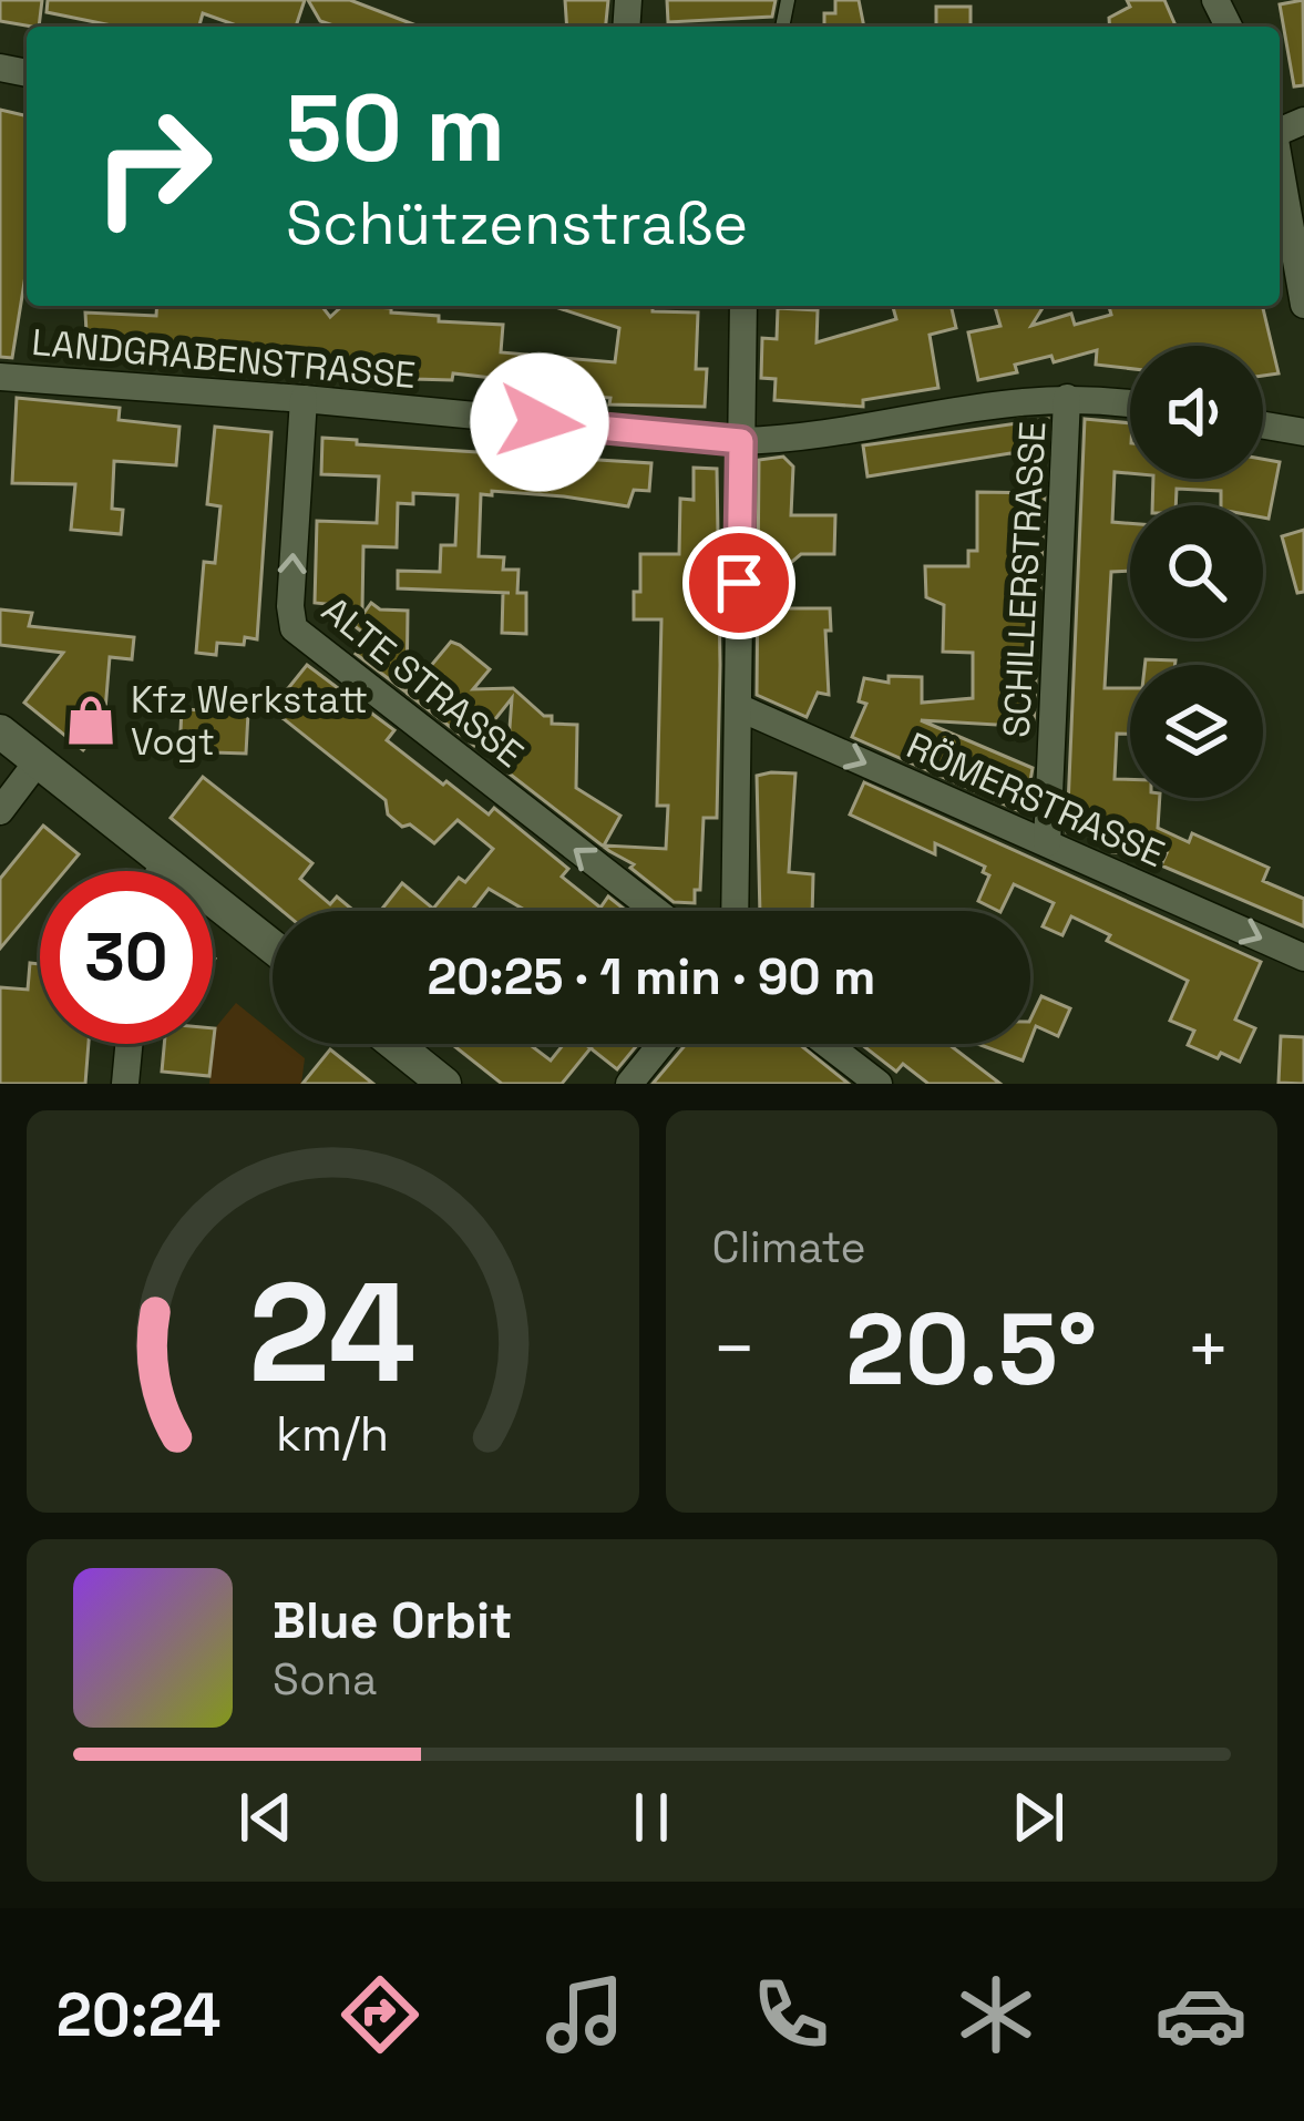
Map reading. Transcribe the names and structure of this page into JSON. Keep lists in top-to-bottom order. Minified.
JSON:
{"streets":{"street":["LANDGRABENSTRASSE","SCHILLERSTRASSE","ALTE STRASSE","RÖMERSTRASSE"]},"crossings":[["LANDGRABENSTRASSE","SCHILLERSTRASSE"],["LANDGRABENSTRASSE","ALTE STRASSE"],["SCHILLERSTRASSE","RÖMERSTRASSE"]],"one_way":["ALTE STRASSE","RÖMERSTRASSE"],"places":{"shop":["Kfz Werkstatt Vogt"]},"page":{"turn":["50 m","Schützenstraße"],"limit":"30","trip":"20:25 · 1 min · 90 m","tile":"Climate","heat":["−","20.5°","+"],"song":["Blue Orbit","Sona"],"tabs":"20:24","gauge":["24","km/h"]}}
